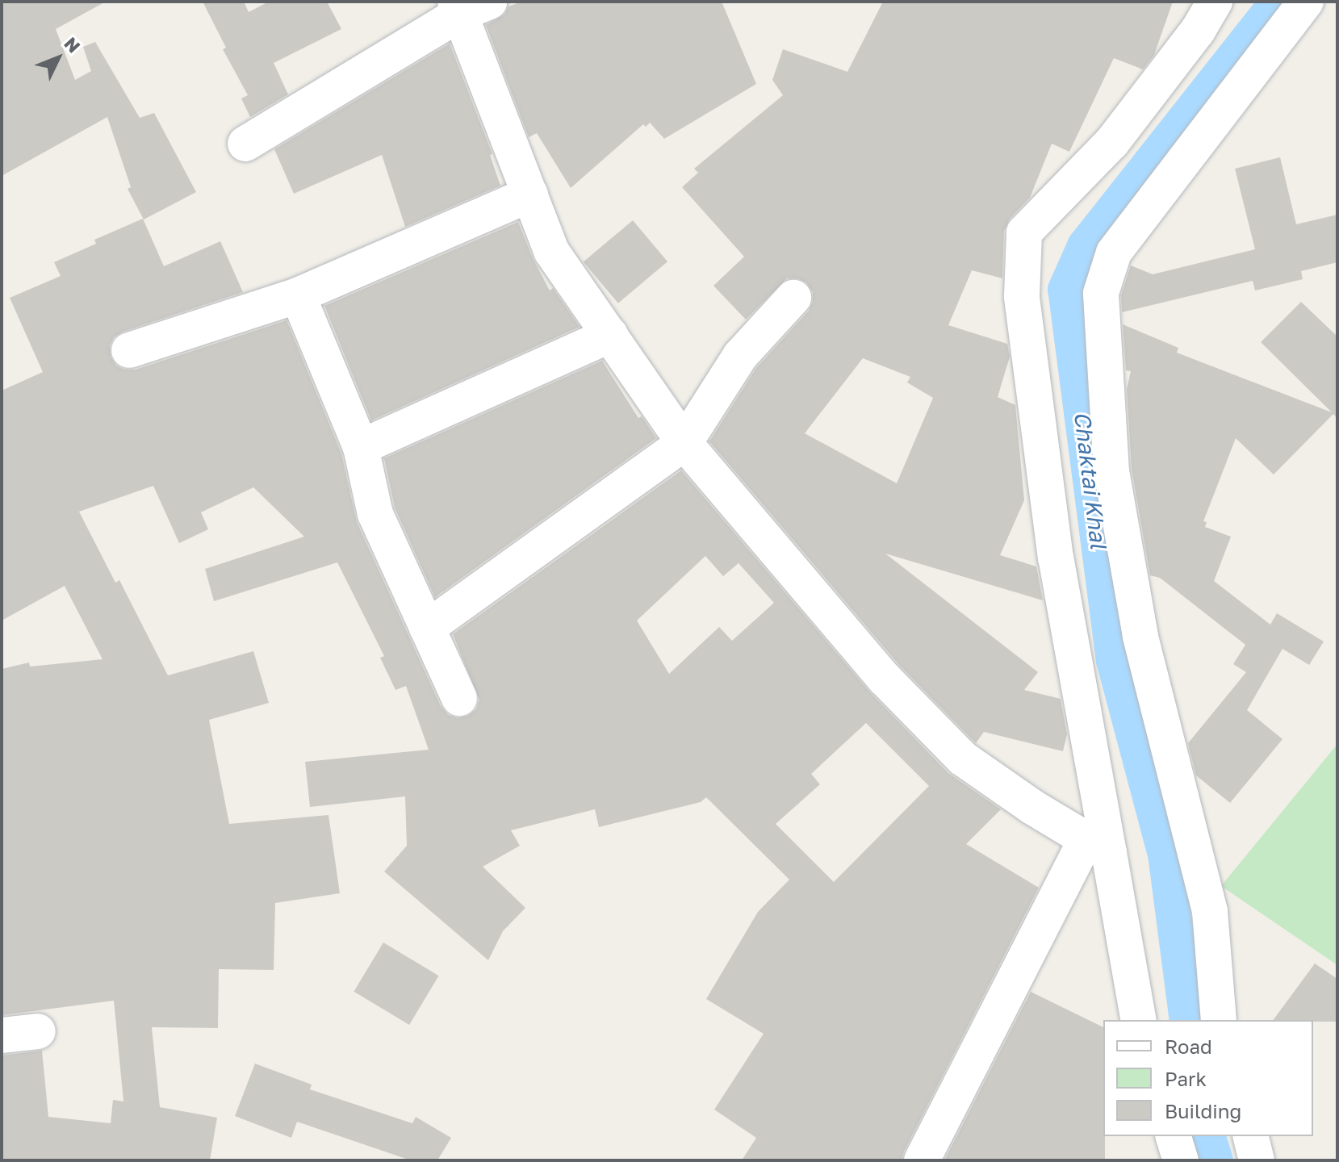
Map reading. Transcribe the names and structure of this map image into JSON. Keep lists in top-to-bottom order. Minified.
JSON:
{"water":["Chaktai Khal"],"legend":["Road","Park","Building"],"north":"top right"}
